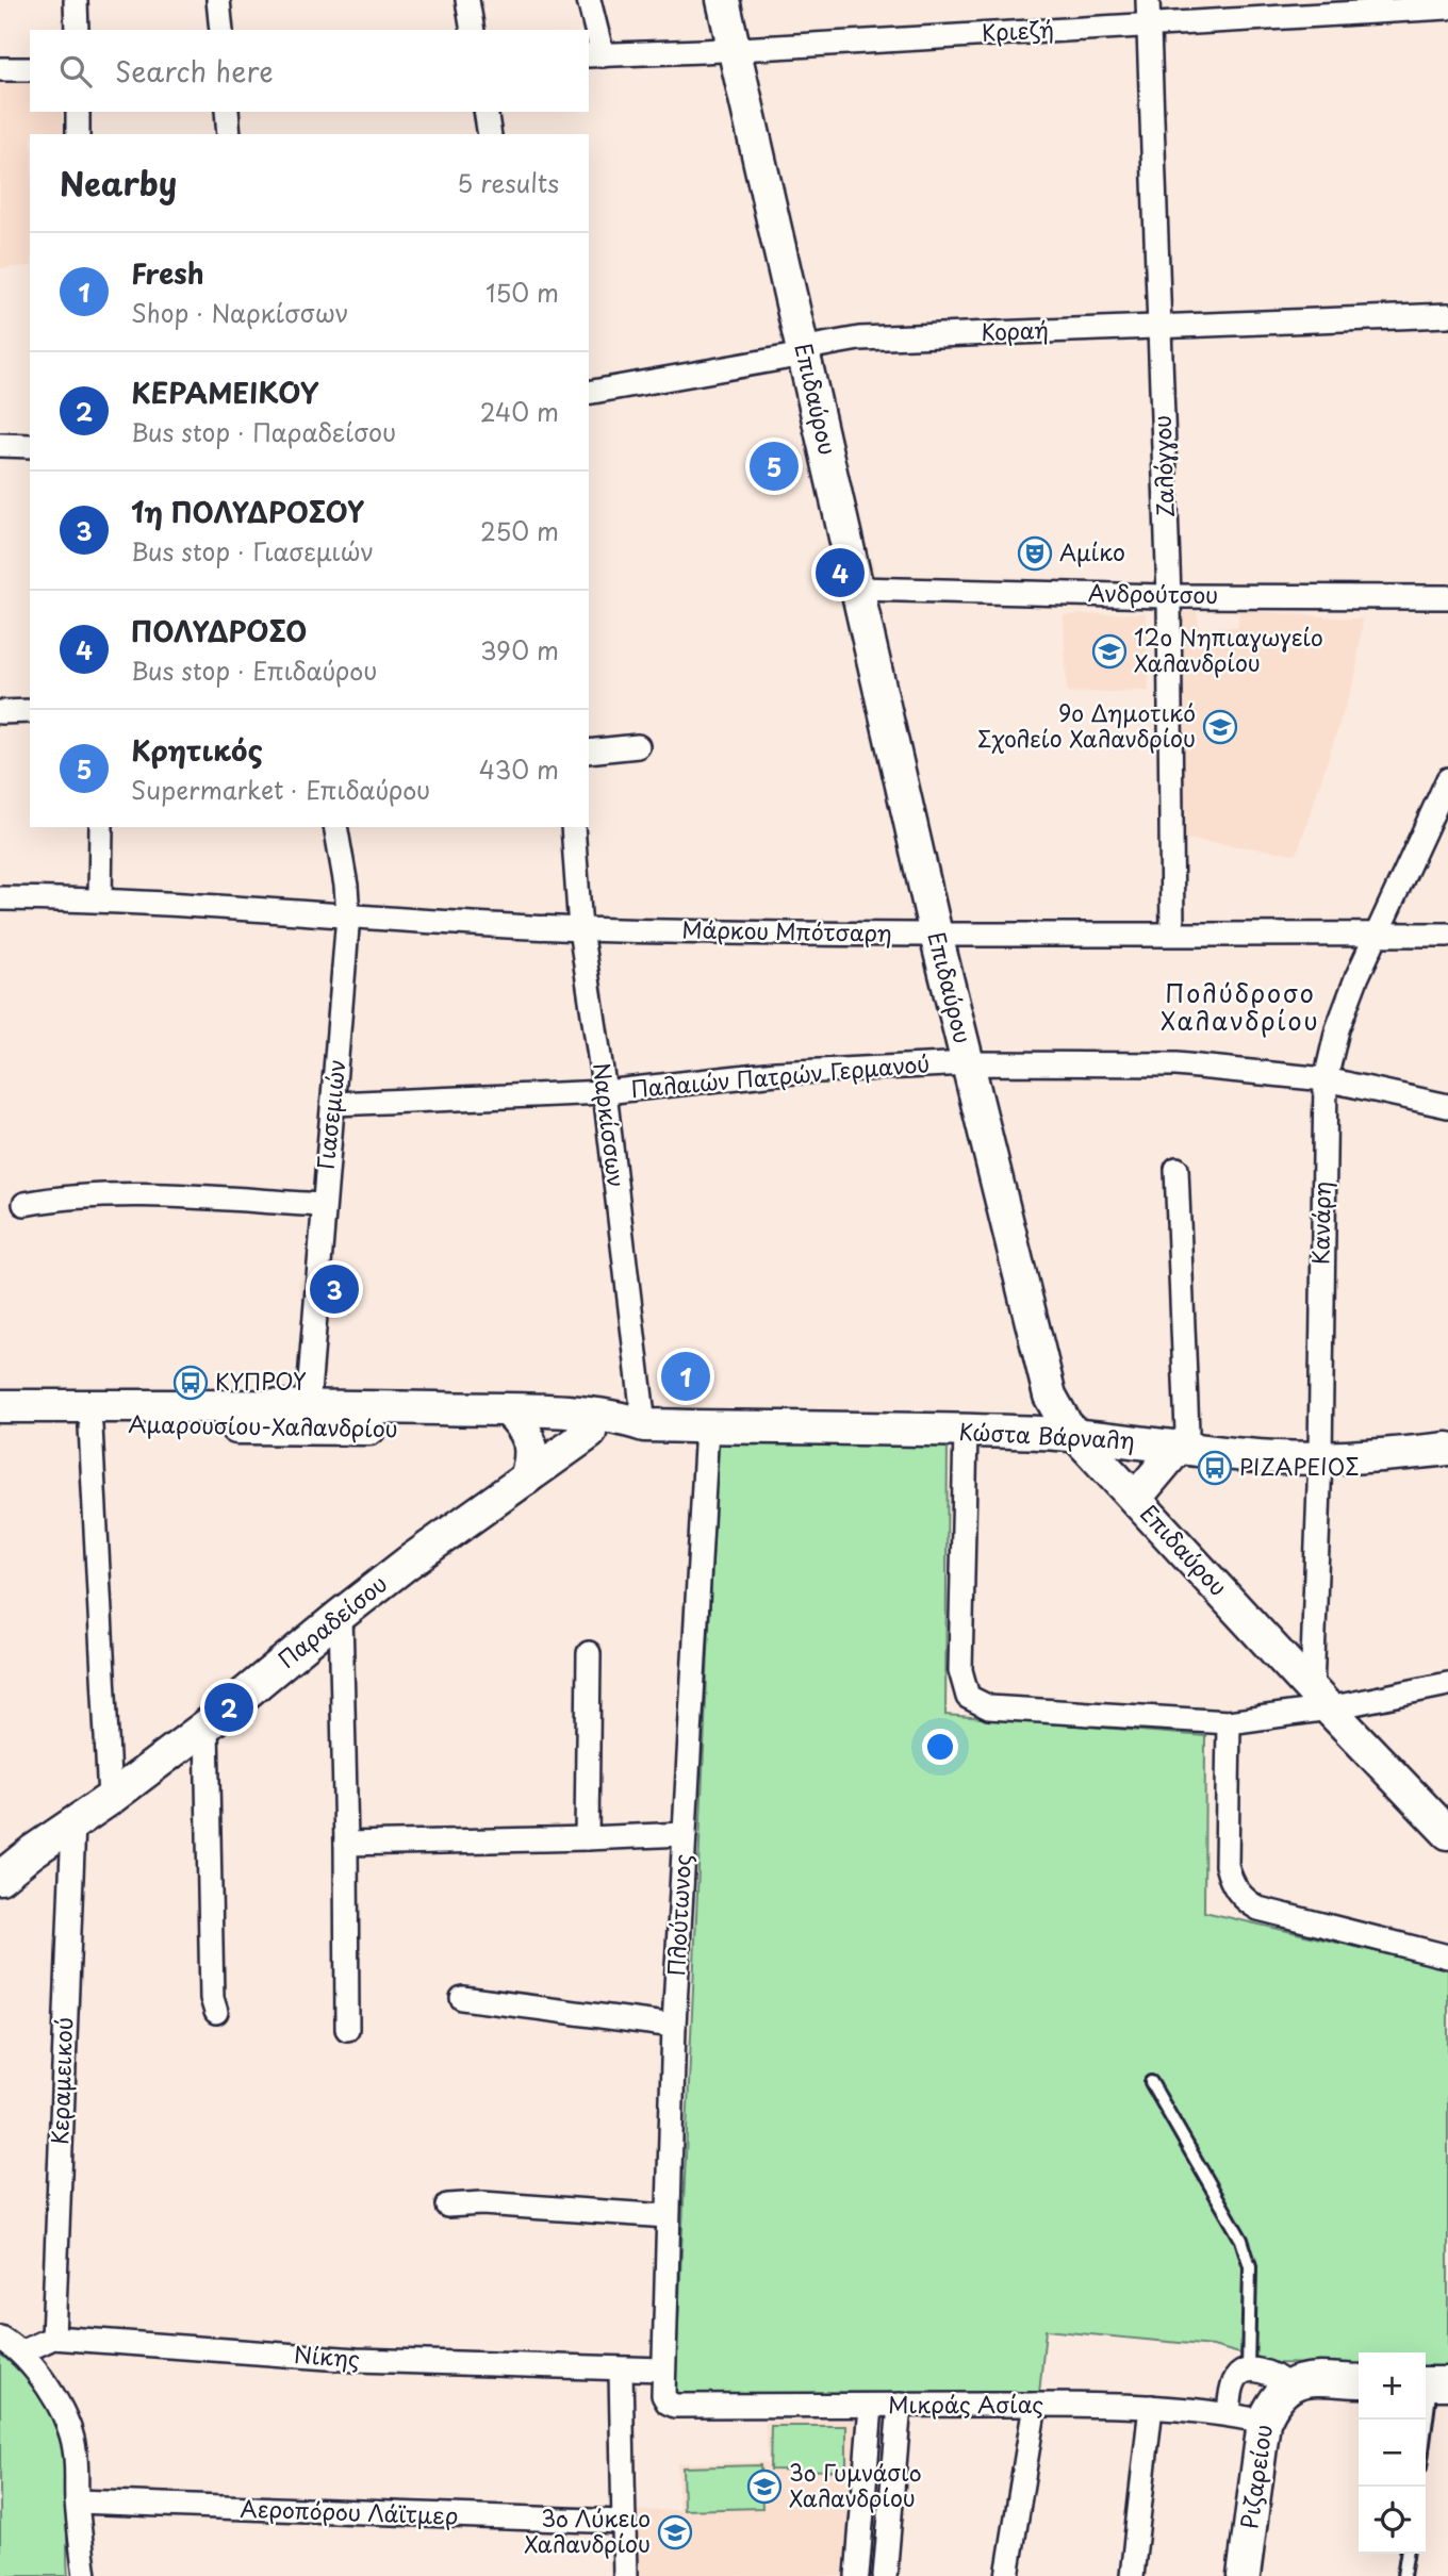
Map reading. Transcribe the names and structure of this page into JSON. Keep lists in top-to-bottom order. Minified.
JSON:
{"streets":{"street":["Κριεζή","Κοραή","Επιδαύρου","Ζαλόγγου","Ανδρούτσου","Μάρκου Μπότσαρη","Παλαιών Πατρών Γερμανού","Γιασεμιών","Ναρκίσσων","Κανάρη","Αμαρουσίου-Χαλανδρίου","Κώστα Βάρναλη","Παραδείσου","Πλούτωνος","Κεραμεικού","Νίκης","Μικράς Ασίας","Ριζαρείου","Αεροπόρου Λάϊτμερ"]},"crossings":[["Κριεζή","Επιδαύρου"],["Κριεζή","Ζαλόγγου"],["Κοραή","Επιδαύρου"],["Κοραή","Ζαλόγγου"],["Επιδαύρου","Ανδρούτσου"],["Επιδαύρου","Μάρκου Μπότσαρη"],["Επιδαύρου","Παλαιών Πατρών Γερμανού"],["Επιδαύρου","Κανάρη"],["Επιδαύρου","Κώστα Βάρναλη"],["Ζαλόγγου","Ανδρούτσου"],["Ζαλόγγου","Μάρκου Μπότσαρη"],["Μάρκου Μπότσαρη","Γιασεμιών"],["Μάρκου Μπότσαρη","Ναρκίσσων"],["Μάρκου Μπότσαρη","Κανάρη"],["Παλαιών Πατρών Γερμανού","Γιασεμιών"],["Παλαιών Πατρών Γερμανού","Ναρκίσσων"],["Παλαιών Πατρών Γερμανού","Κανάρη"],["Γιασεμιών","Αμαρουσίου-Χαλανδρίου"],["Ναρκίσσων","Κώστα Βάρναλη"],["Κανάρη","Κώστα Βάρναλη"],["Αμαρουσίου-Χαλανδρίου","Κώστα Βάρναλη"],["Κώστα Βάρναλη","Παραδείσου"],["Κώστα Βάρναλη","Πλούτωνος"],["Παραδείσου","Κεραμεικού"],["Πλούτωνος","Νίκης"],["Πλούτωνος","Μικράς Ασίας"],["Κεραμεικού","Νίκης"],["Μικράς Ασίας","Ριζαρείου"]],"districts":["Πολύδροσο Χαλανδρίου"],"places":{"theatre":["Αμίκο"],"school or university":["12ο Νηπιαγωγείο Χαλανδρίου","9ο Δημοτικό Σχολείο Χαλανδρίου","3ο Γυμνάσιο Χαλανδρίου","3ο Λύκειο Χαλανδρίου"],"bus stop":["ΚΥΠΡΟΥ","ΡΙΖΑΡΕΙΟΣ"]},"page":{"search":"Search here","heading":["Nearby","5 results"],"list":[{"mark":"1","name":"Fresh","note":"Shop · Ναρκίσσων","value":"150 m"},{"mark":"2","name":"ΚΕΡΑΜΕΙΚΟΥ","note":"Bus stop · Παραδείσου","value":"240 m"},{"mark":"3","name":"1η ΠΟΛΥΔΡΟΣΟΥ","note":"Bus stop · Γιασεμιών","value":"250 m"},{"mark":"4","name":"ΠΟΛΥΔΡΟΣΟ","note":"Bus stop · Επιδαύρου","value":"390 m"},{"mark":"5","name":"Κρητικός","note":"Supermarket · Επιδαύρου","value":"430 m"}],"pins":["5","4","3","1","2"],"map_buttons":["+","−"]}}
